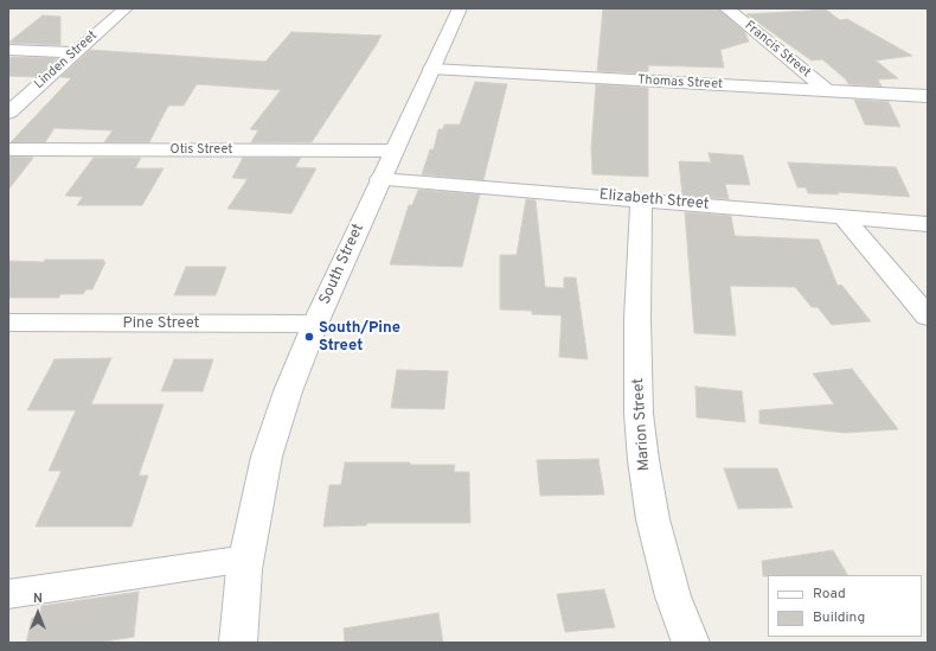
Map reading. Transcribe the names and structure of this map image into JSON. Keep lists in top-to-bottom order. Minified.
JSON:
{"streets":{"street":["Francis Street","Linden Street","Thomas Street","Otis Street","Elizabeth Street","South Street","Pine Street","Marion Street"]},"crossings":[["Francis Street","Thomas Street"],["Thomas Street","South Street"],["Otis Street","South Street"],["Elizabeth Street","South Street"],["Elizabeth Street","Marion Street"],["South Street","Pine Street"]],"places":["South/Pine Street"],"legend":["Road","Building"],"north":"top"}
